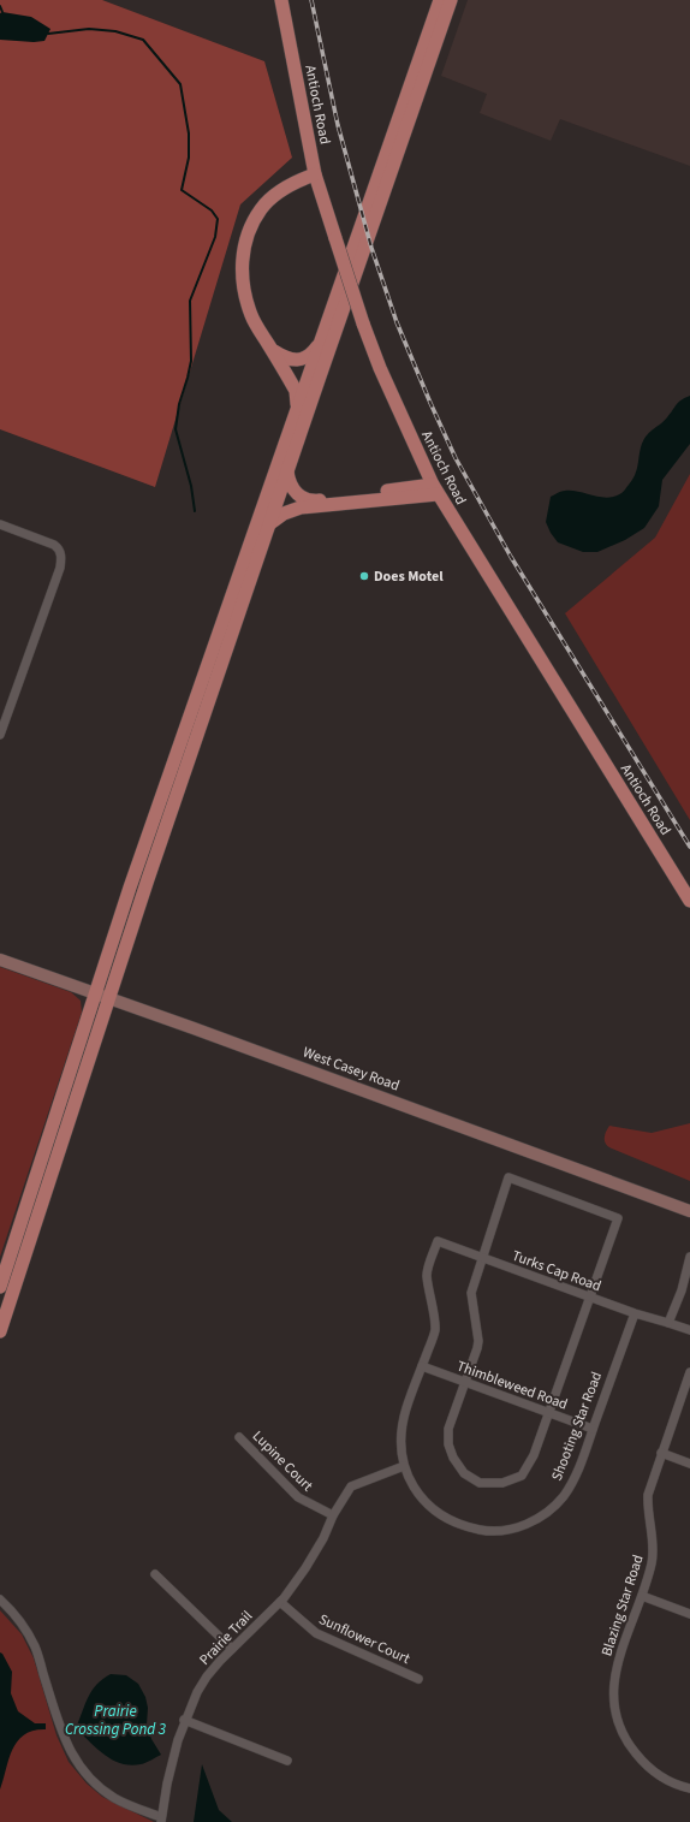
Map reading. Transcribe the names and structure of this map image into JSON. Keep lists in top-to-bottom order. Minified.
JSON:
{"streets":{"main road":["Antioch Road","West Casey Road"],"street":["Turks Cap Road","Thimbleweed Road","Shooting Star Road","Lupine Court","Blazing Star Road","Prairie Trail","Sunflower Court"]},"crossings":[["Turks Cap Road","Shooting Star Road"],["Thimbleweed Road","Shooting Star Road"],["Shooting Star Road","Prairie Trail"],["Lupine Court","Prairie Trail"],["Prairie Trail","Sunflower Court"]],"water":["Prairie Crossing Pond 3"],"places":["Does Motel"]}
